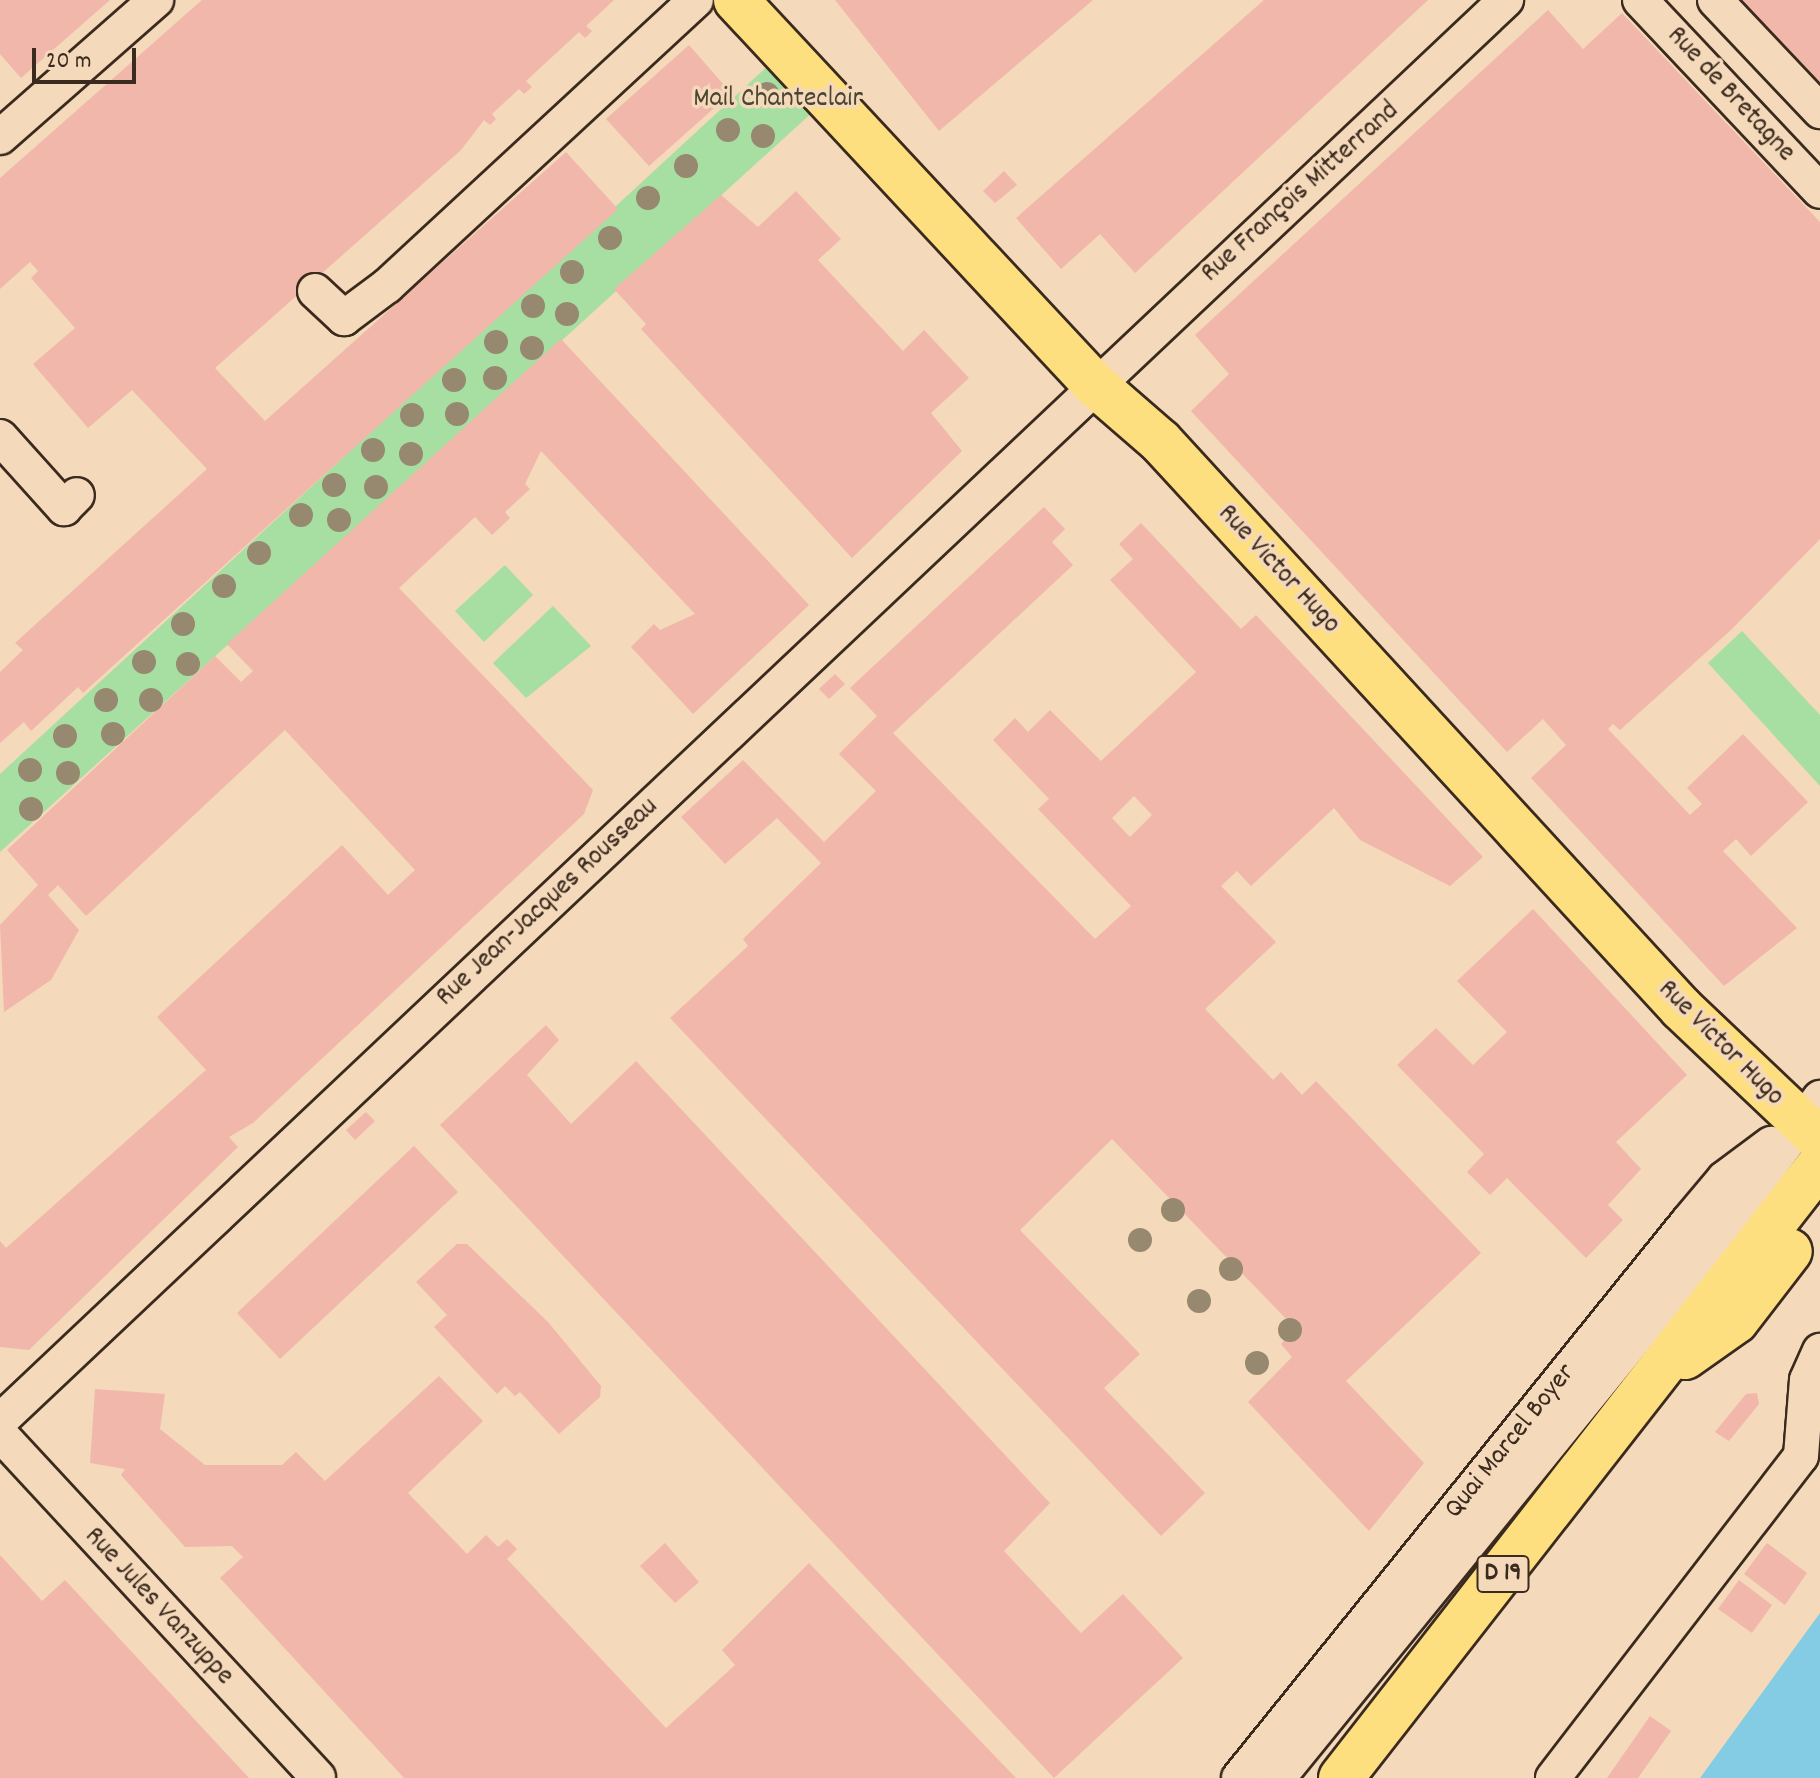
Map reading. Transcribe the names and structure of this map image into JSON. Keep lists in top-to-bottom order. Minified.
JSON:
{"streets":{"main road":["Rue Victor Hugo","D 19"],"street":["Rue de Bretagne","Rue François Mitterrand","Rue Jean-Jacques Rousseau","Quai Marcel Boyer","Rue Jules Vanzuppe"]},"crossings":[["Rue François Mitterrand","Rue Victor Hugo"],["Rue François Mitterrand","Rue Jean-Jacques Rousseau"],["Rue Victor Hugo","Rue Jean-Jacques Rousseau"],["Rue Victor Hugo","Quai Marcel Boyer"]],"parks":["Mail Chanteclair"],"scale_bar":"20 m"}
